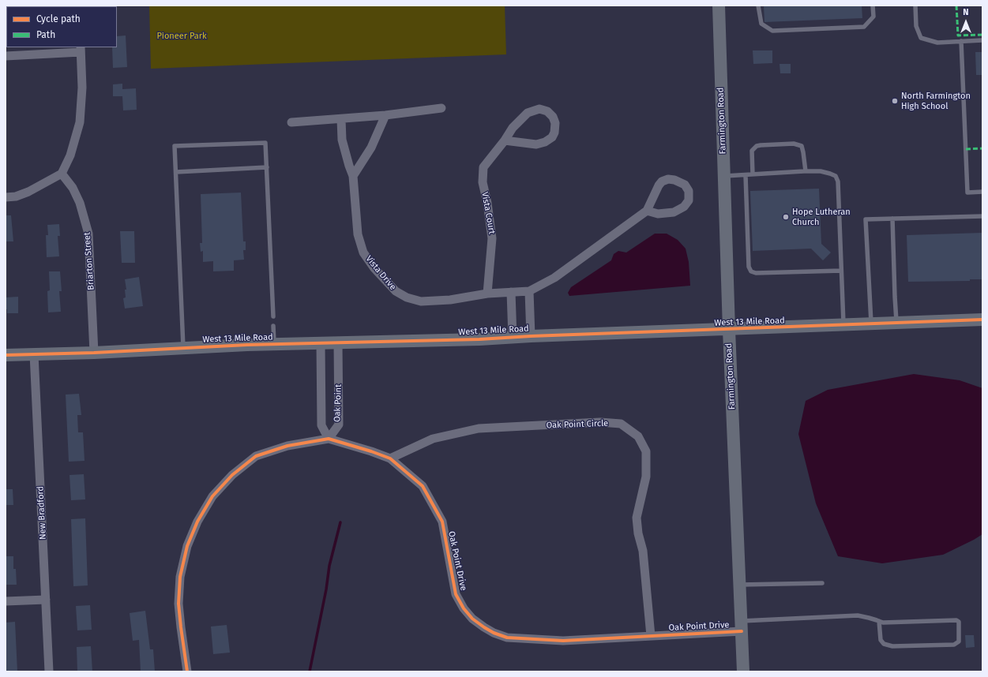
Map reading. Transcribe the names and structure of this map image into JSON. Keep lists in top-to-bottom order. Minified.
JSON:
{"streets":{"street":["Farmington Road","Vista Court","Briarton Street","Vista Drive","West 13 Mile Road","Oak Point","Oak Point Circle","New Bradford","Oak Point Drive"]},"crossings":[["Farmington Road","West 13 Mile Road"],["Farmington Road","Oak Point Drive"],["Vista Court","Vista Drive"],["Briarton Street","West 13 Mile Road"],["West 13 Mile Road","Oak Point"],["West 13 Mile Road","New Bradford"],["Oak Point","Oak Point Drive"],["Oak Point Circle","Oak Point Drive"]],"parks":["Pioneer Park"],"places":["North Farmington High School","Hope Lutheran Church"],"legend":["Cycle path","Path"],"north":"top"}
